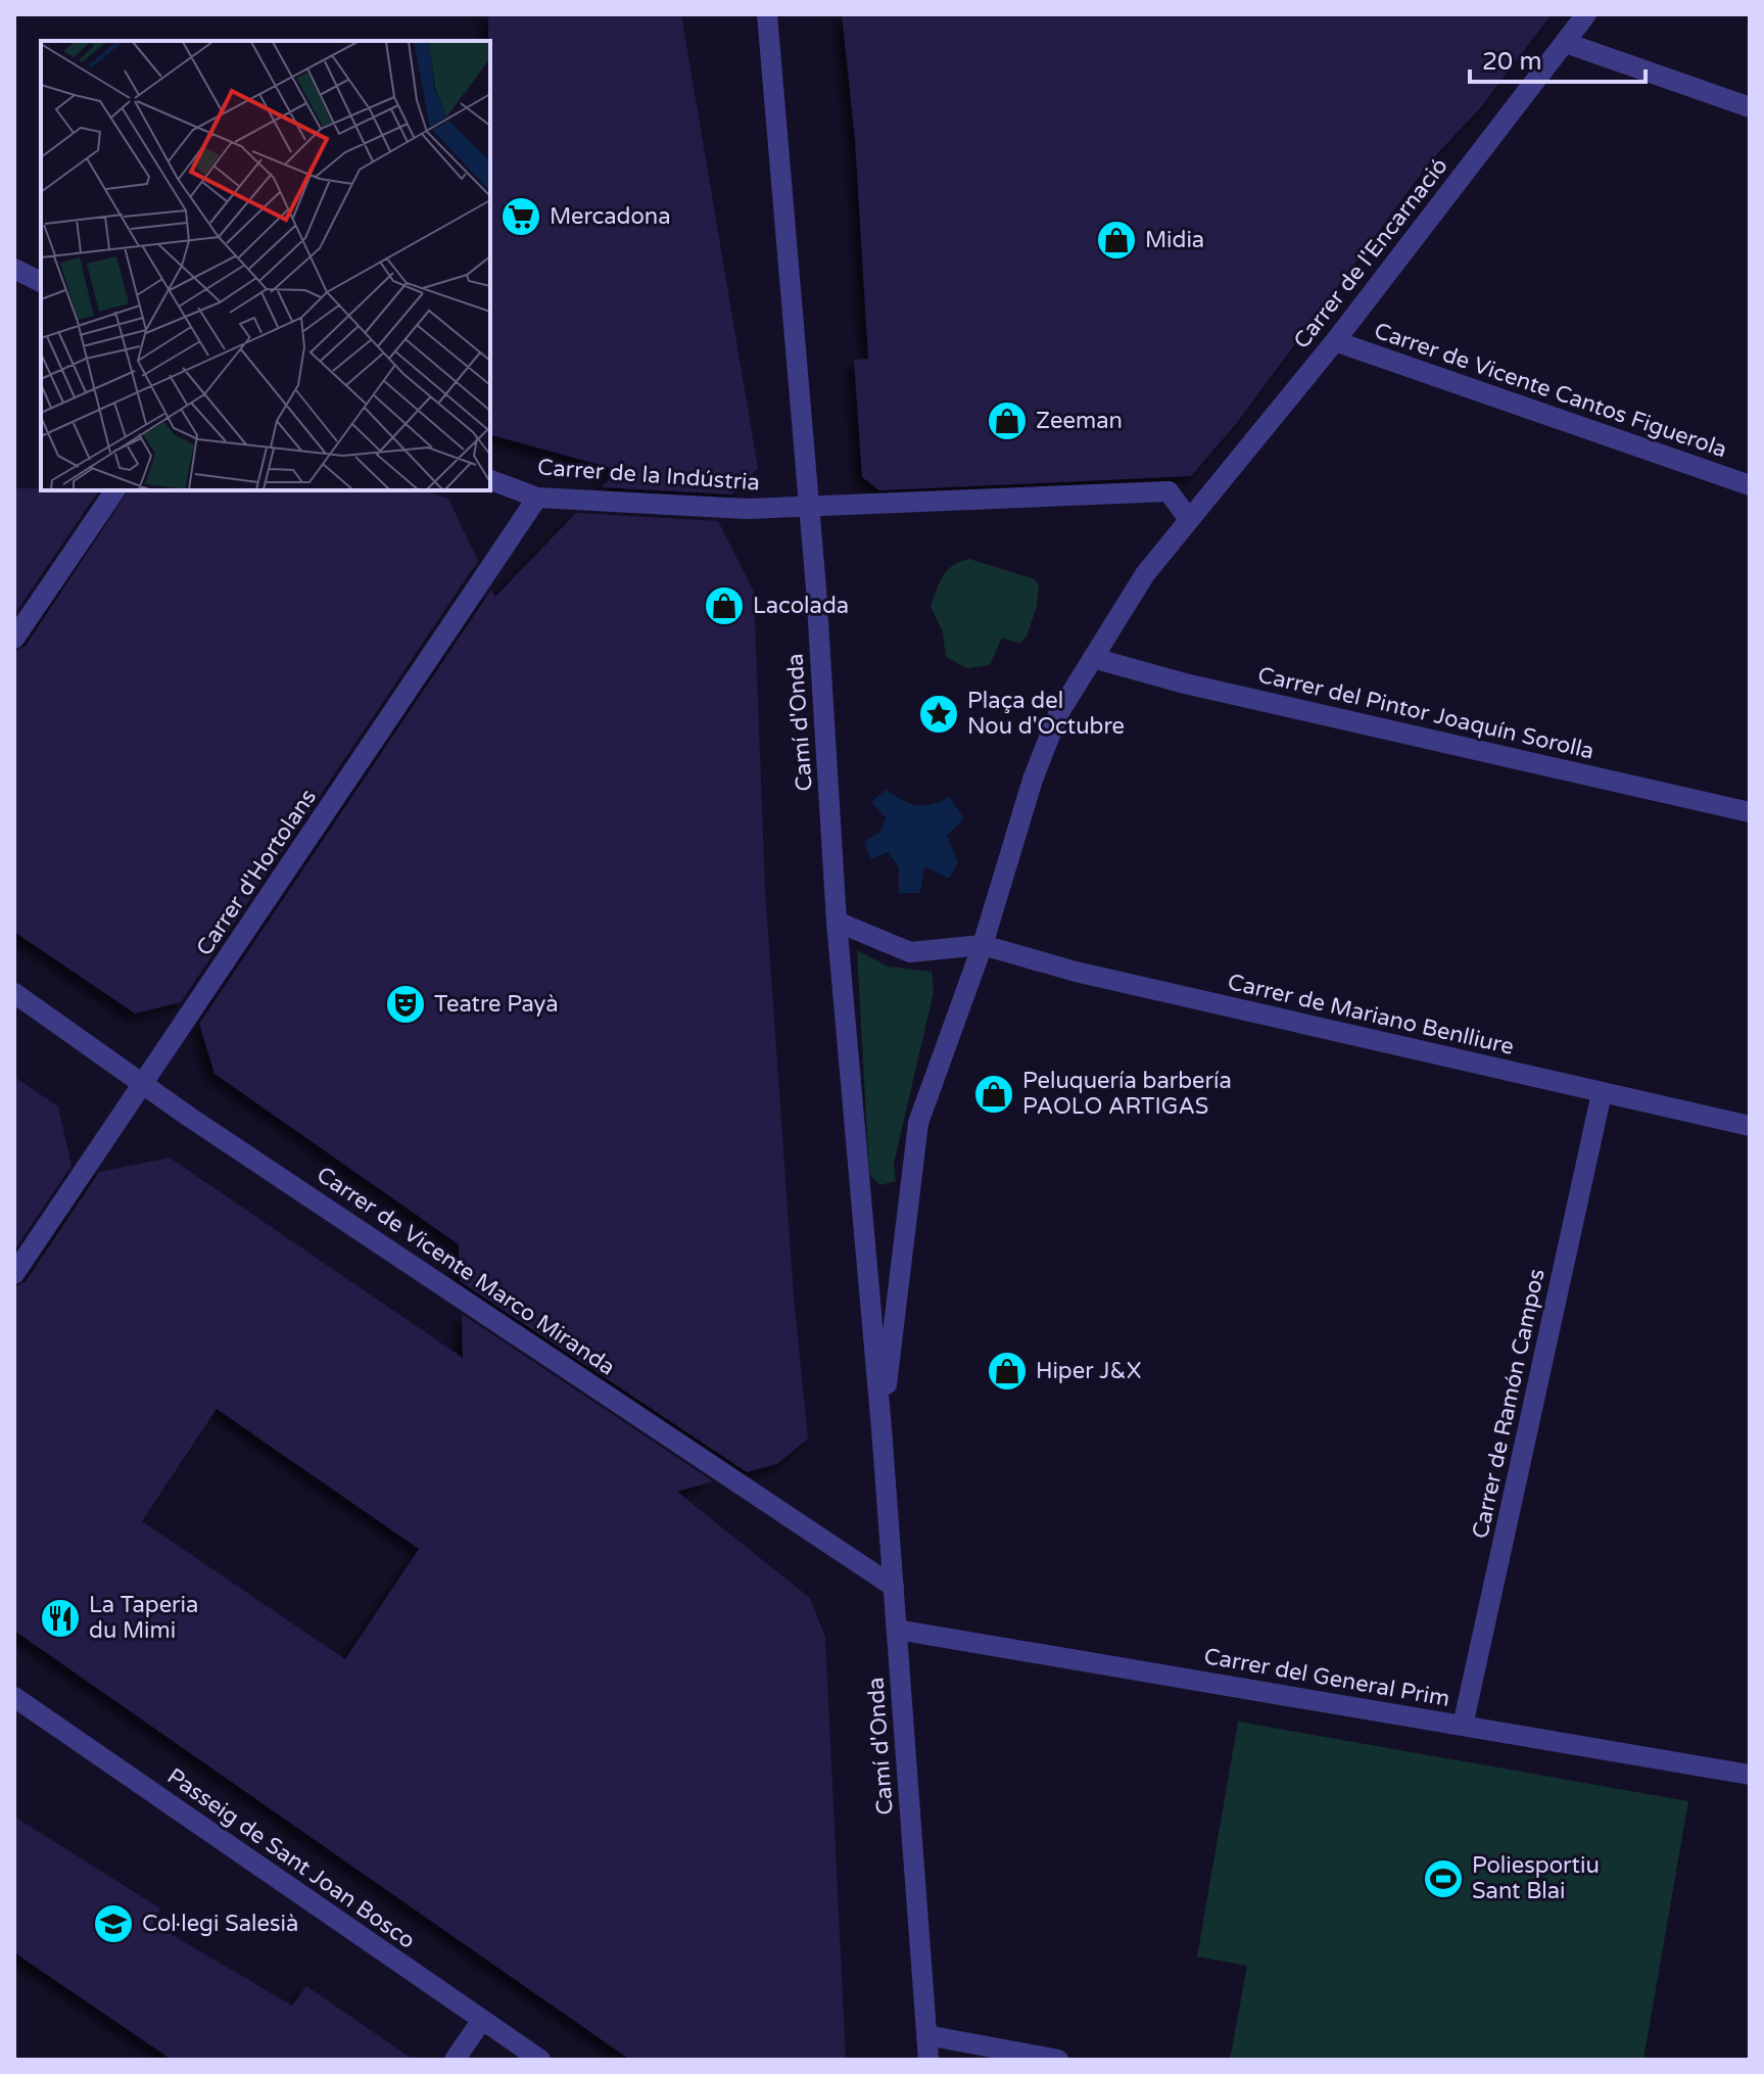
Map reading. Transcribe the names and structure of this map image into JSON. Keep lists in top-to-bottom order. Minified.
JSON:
{"streets":{"street":["Carrer de l'Encarnació","Carrer de Vicente Cantos Figuerola","Carrer de la Indústria","Carrer del Pintor Joaquín Sorolla","Camí d'Onda","Carrer d'Hortolans","Carrer de Mariano Benlliure","Carrer de Vicente Marco Miranda","Carrer de Ramón Campos","Carrer del General Prim","Passeig de Sant Joan Bosco"]},"crossings":[["Carrer de l'Encarnació","Carrer de Vicente Cantos Figuerola"],["Carrer de la Indústria","Camí d'Onda"],["Carrer de la Indústria","Carrer d'Hortolans"],["Camí d'Onda","Carrer de Mariano Benlliure"],["Camí d'Onda","Carrer de Vicente Marco Miranda"],["Camí d'Onda","Carrer del General Prim"],["Carrer d'Hortolans","Carrer de Vicente Marco Miranda"],["Carrer de Mariano Benlliure","Carrer de Ramón Campos"],["Carrer de Ramón Campos","Carrer del General Prim"]],"places":{"supermarket":["Mercadona"],"shop":["Midia","Zeeman","Lacolada","Peluquería barbería PAOLO ARTIGAS","Hiper J&X"],"place":["Plaça del Nou d'Octubre"],"theatre":["Teatre Payà"],"restaurant":["La Taperia du Mimi"],"sports":["Poliesportiu Sant Blai"],"school or university":["Col·legi Salesià"]},"scale_bar":"20 m"}
